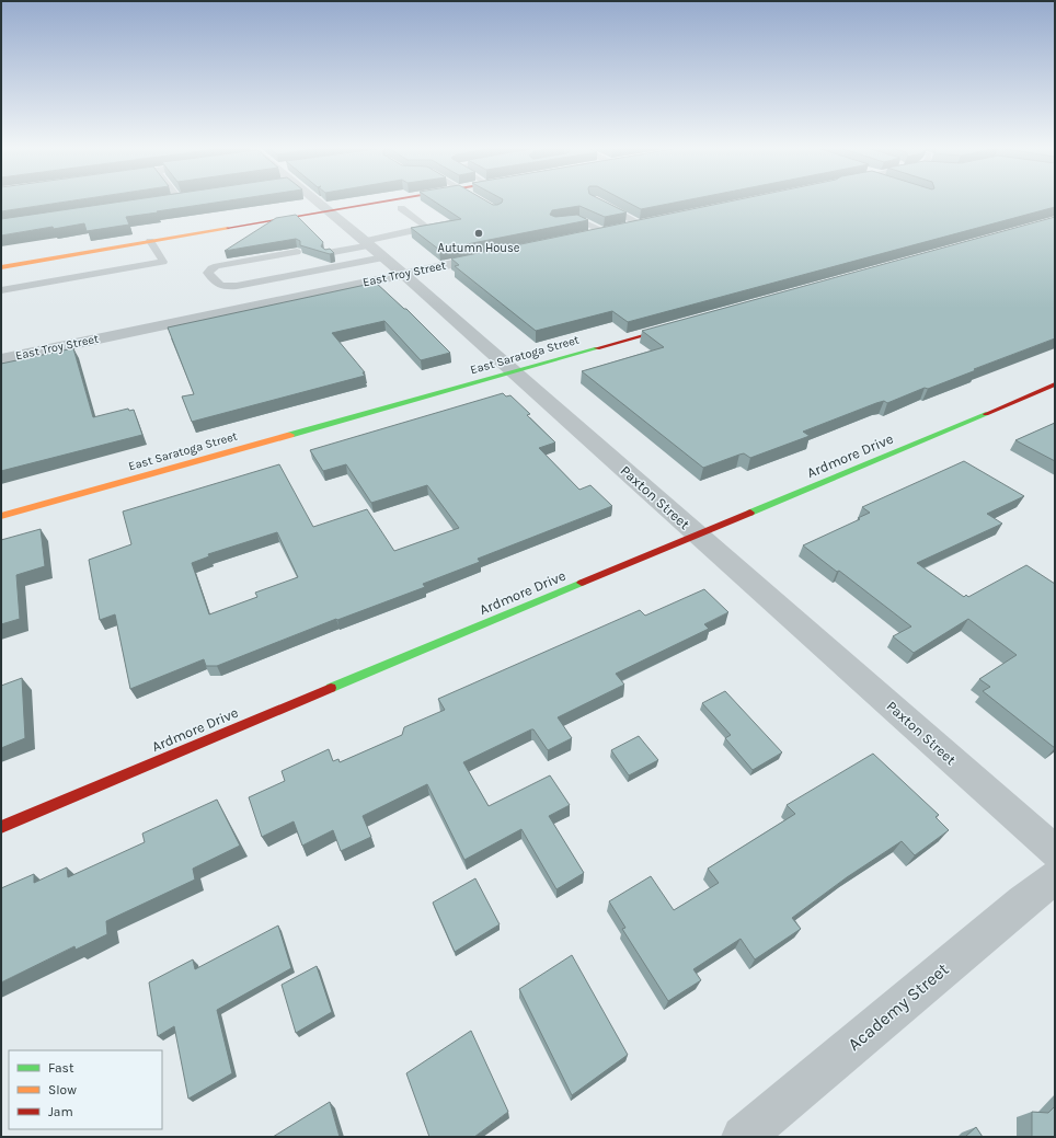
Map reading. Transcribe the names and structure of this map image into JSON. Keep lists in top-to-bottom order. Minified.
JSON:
{"streets":{"street":["East Troy Street","East Saratoga Street","Ardmore Drive","Paxton Street","Academy Street"]},"crossings":[["East Troy Street","Paxton Street"],["East Saratoga Street","Paxton Street"],["Ardmore Drive","Paxton Street"]],"places":["Autumn House"],"legend":["Fast","Slow","Jam"]}
